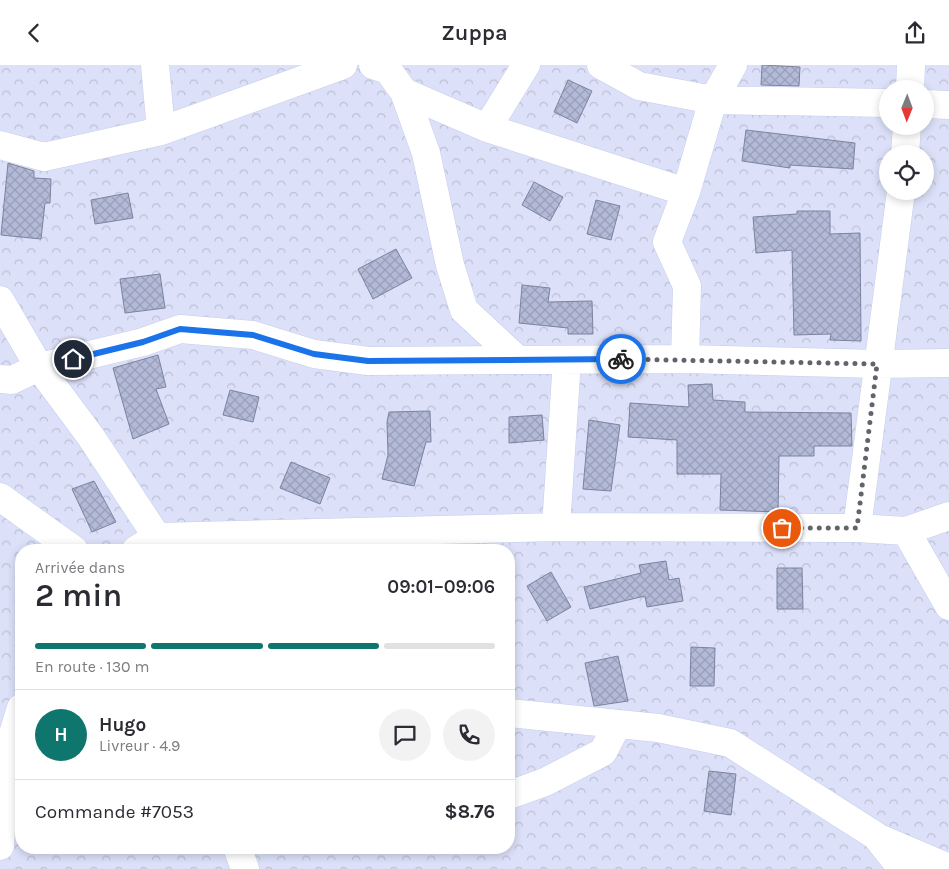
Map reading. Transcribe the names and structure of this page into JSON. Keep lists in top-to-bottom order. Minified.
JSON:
{"north":"bottom","page":{"header":"Zuppa","heading":["2 min","Arrivée dans","09:01–09:06"],"panel":["Hugo","Livreur · 4.9","Commande #7053","$8.76"],"bar":"En route · 130 m","round":"H"}}
